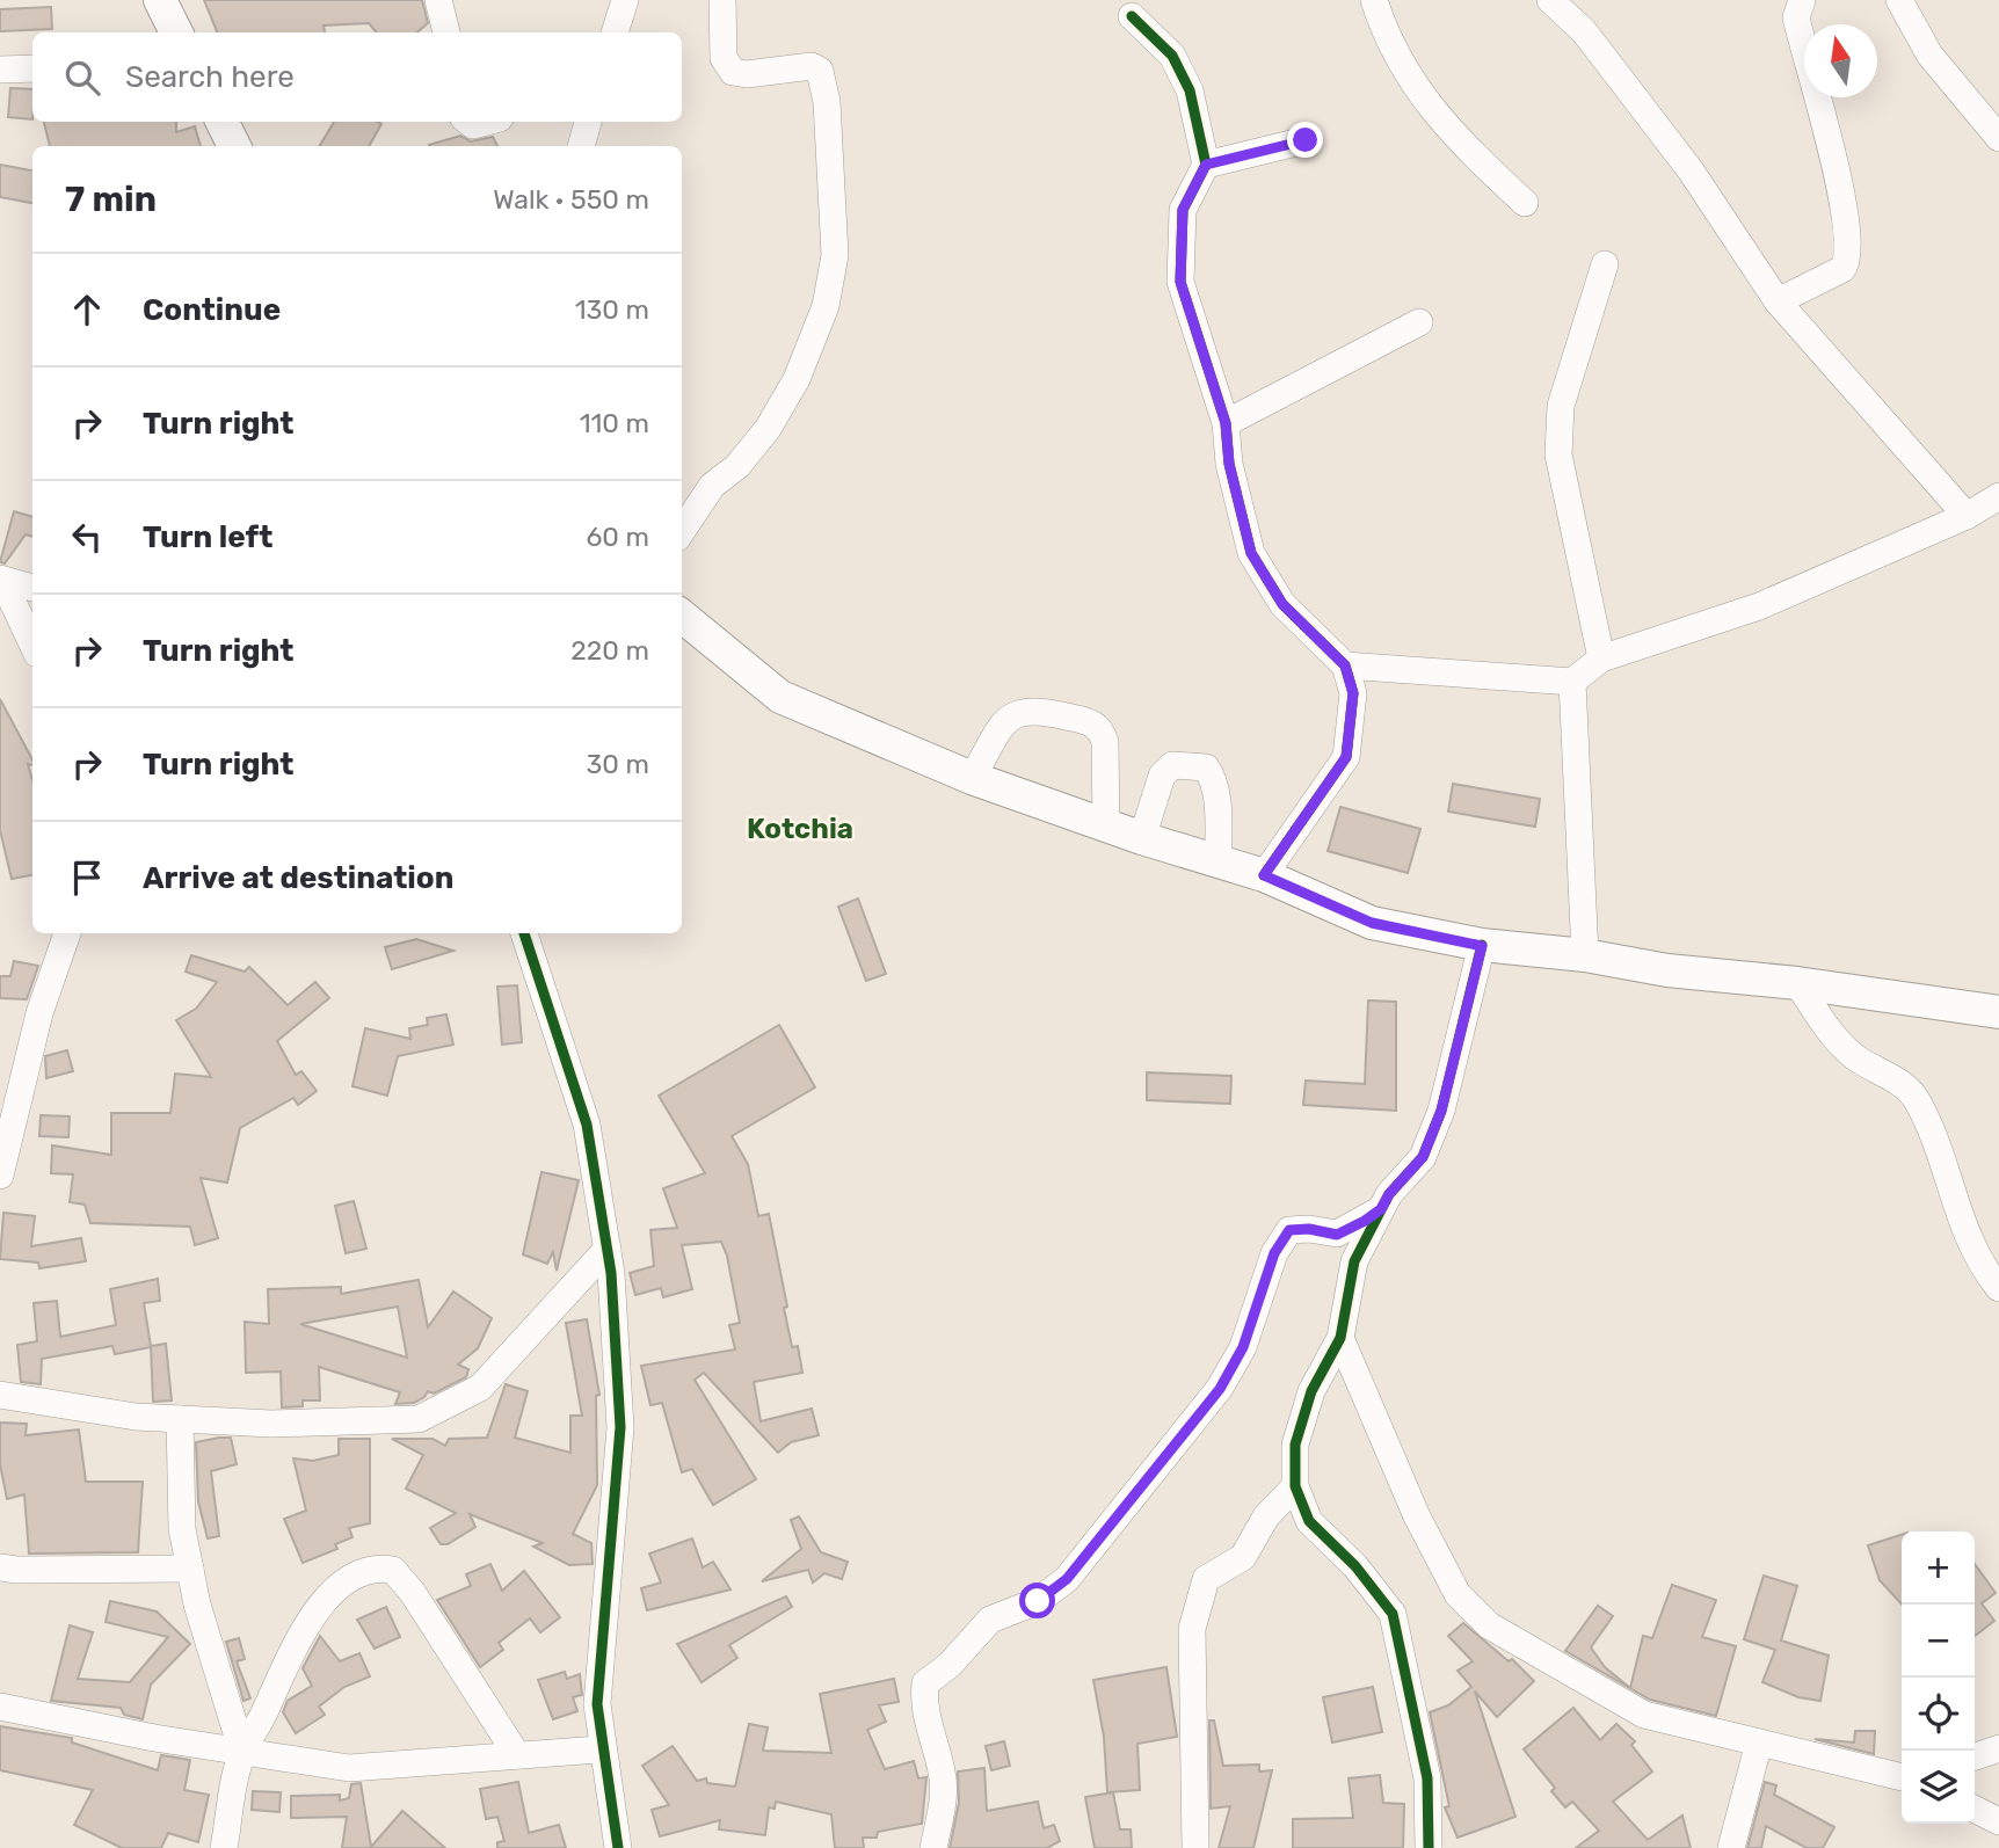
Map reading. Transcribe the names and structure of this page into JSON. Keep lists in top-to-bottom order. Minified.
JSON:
{"districts":["Kotchia"],"north":"top","page":{"search":"Search here","heading":["7 min","Walk · 550 m"],"list":[["Continue","130 m"],["Turn right","110 m"],["Turn left","60 m"],["Turn right","220 m"],["Turn right","30 m"],"Arrive at destination"],"map_buttons":["+","−"]}}
